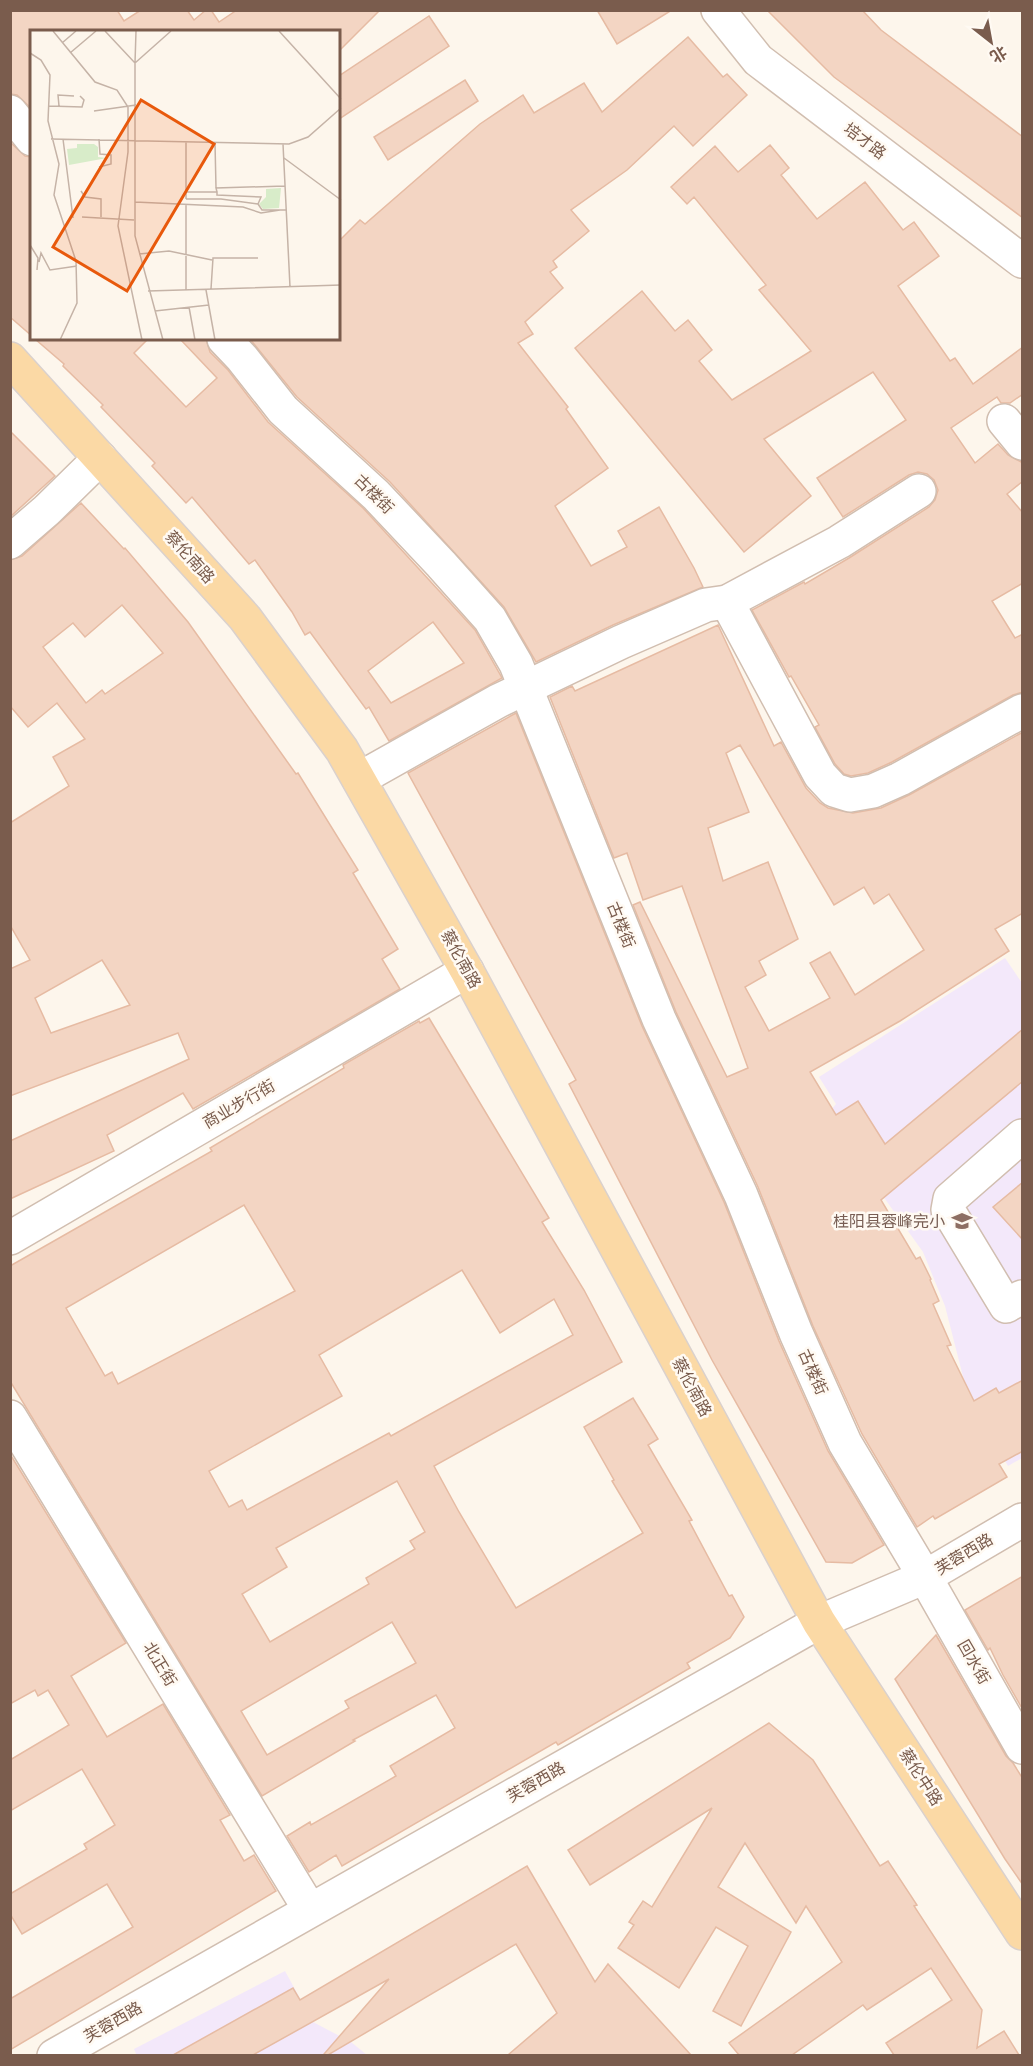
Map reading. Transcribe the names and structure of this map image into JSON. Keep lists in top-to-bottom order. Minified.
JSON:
{"streets":{"main road":["蔡伦南路","蔡伦中路"],"street":["培才路","古楼街","商业步行街","芙蓉西路","回水街","北正街"]},"crossings":[["古楼街","芙蓉西路"],["古楼街","回水街"],["蔡伦南路","商业步行街"],["蔡伦南路","芙蓉西路"],["蔡伦南路","蔡伦中路"],["芙蓉西路","回水街"],["芙蓉西路","北正街"],["芙蓉西路","蔡伦中路"]],"places":{"school or university":["桂阳县蓉峰完小"]},"north":"bottom right"}
